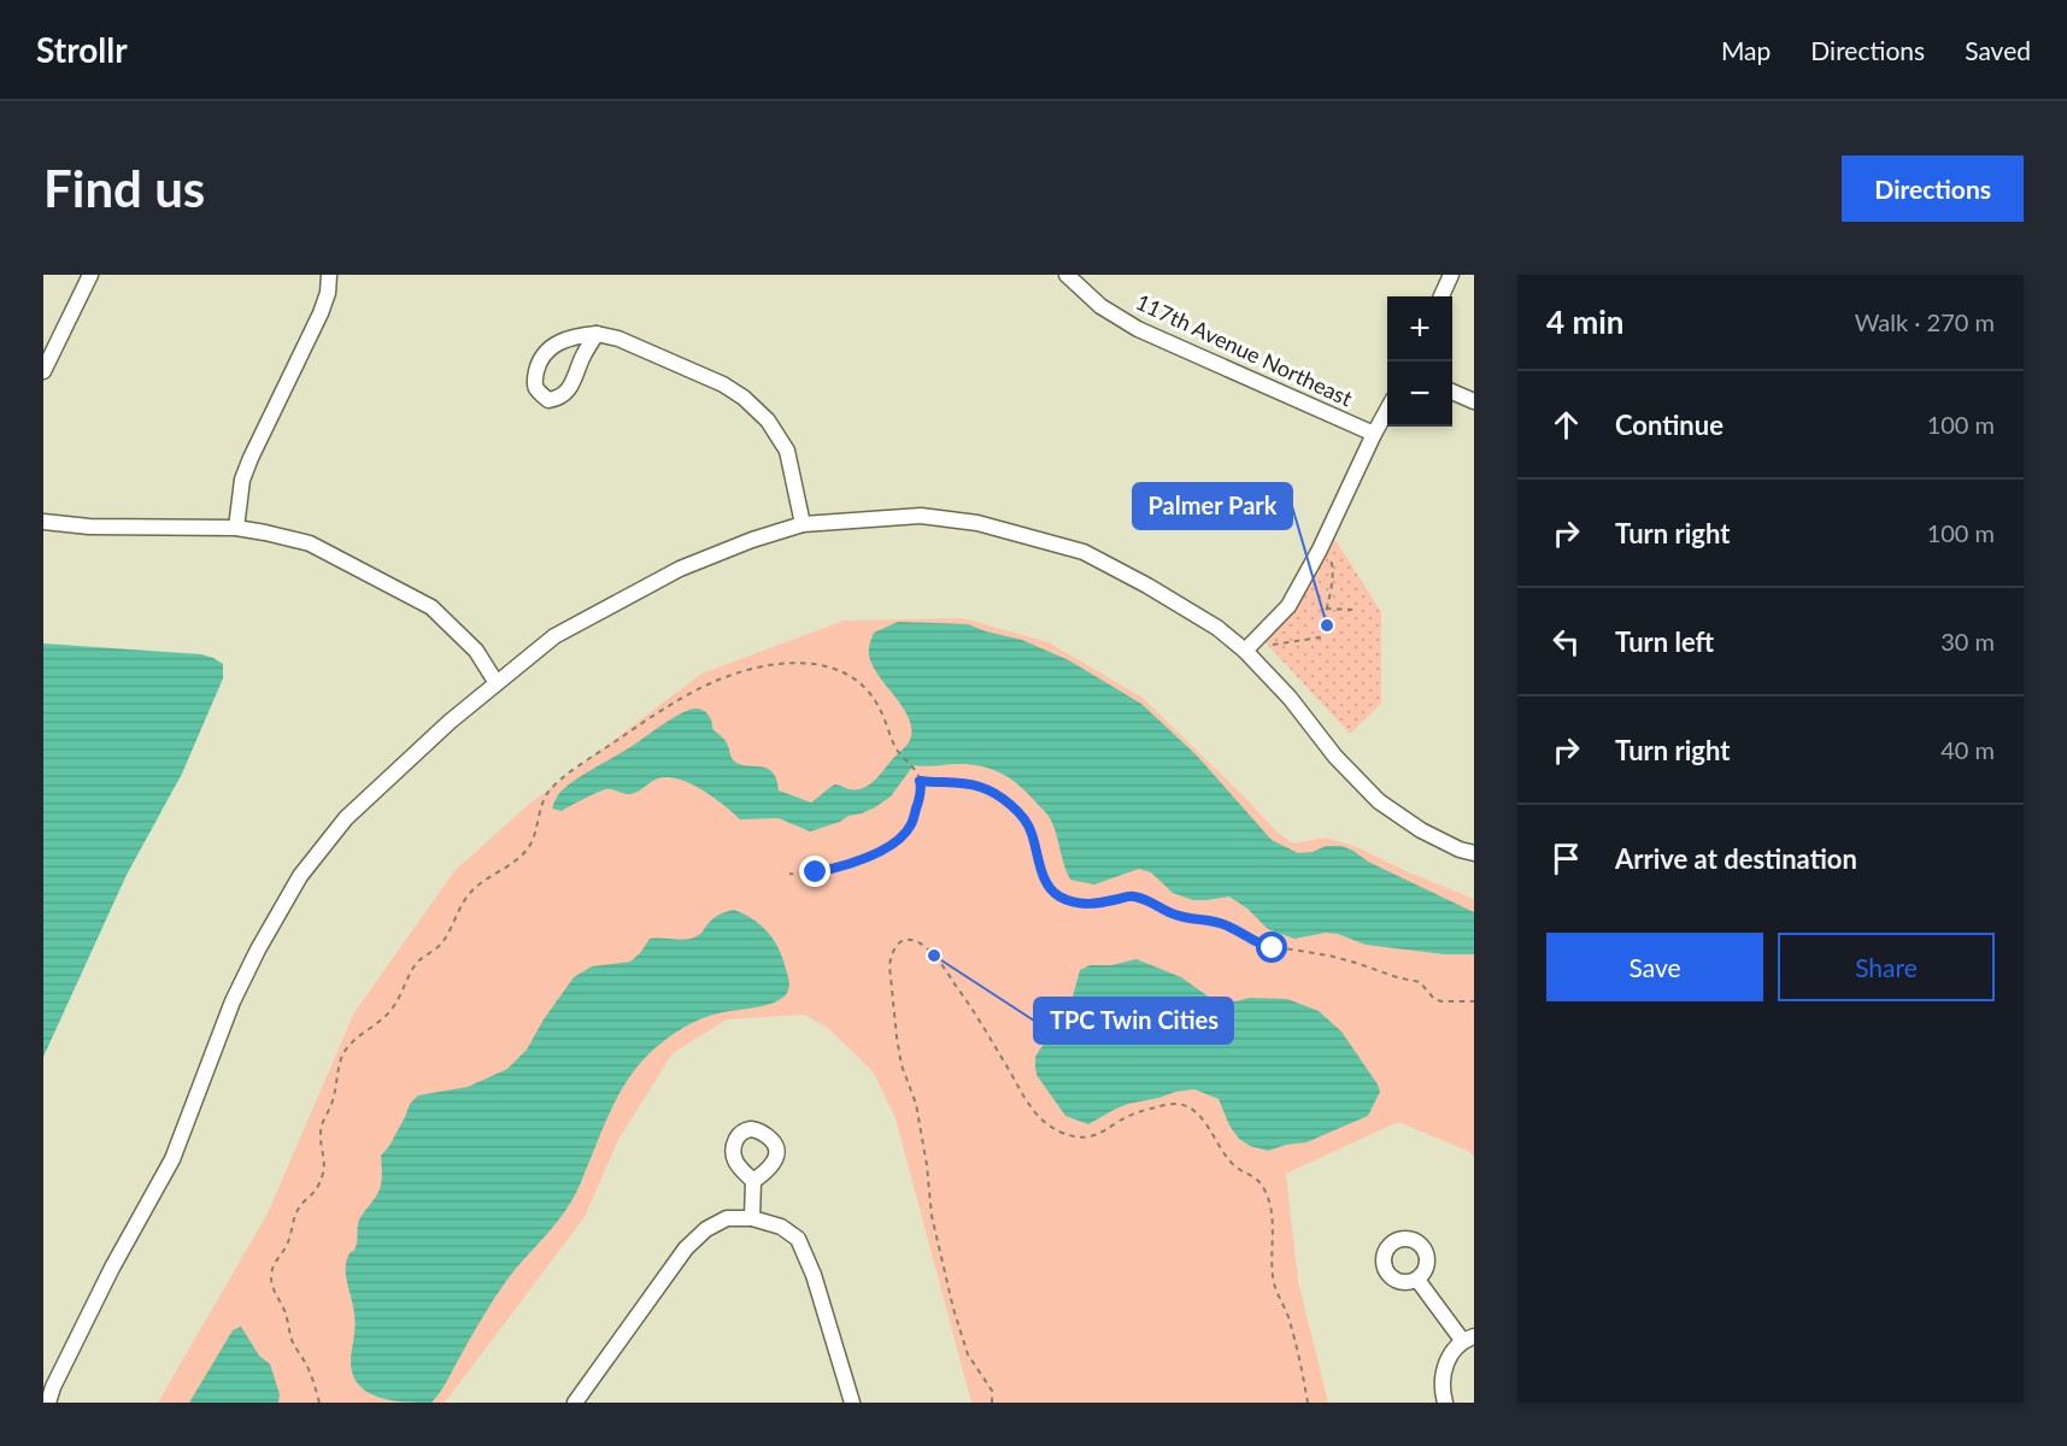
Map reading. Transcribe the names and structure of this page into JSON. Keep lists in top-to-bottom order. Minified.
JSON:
{"streets":{"street":["117th Avenue Northeast"]},"places":["Palmer Park","TPC Twin Cities"],"page":{"header":"Strollr","nav":["Map","Directions","Saved"],"buttons":["Directions",["Save","Share"]],"title":"Find us","heading":["4 min","Walk · 270 m"],"map_buttons":["+","−"],"list":[["Continue","100 m"],["Turn right","100 m"],["Turn left","30 m"],["Turn right","40 m"],"Arrive at destination"]}}
